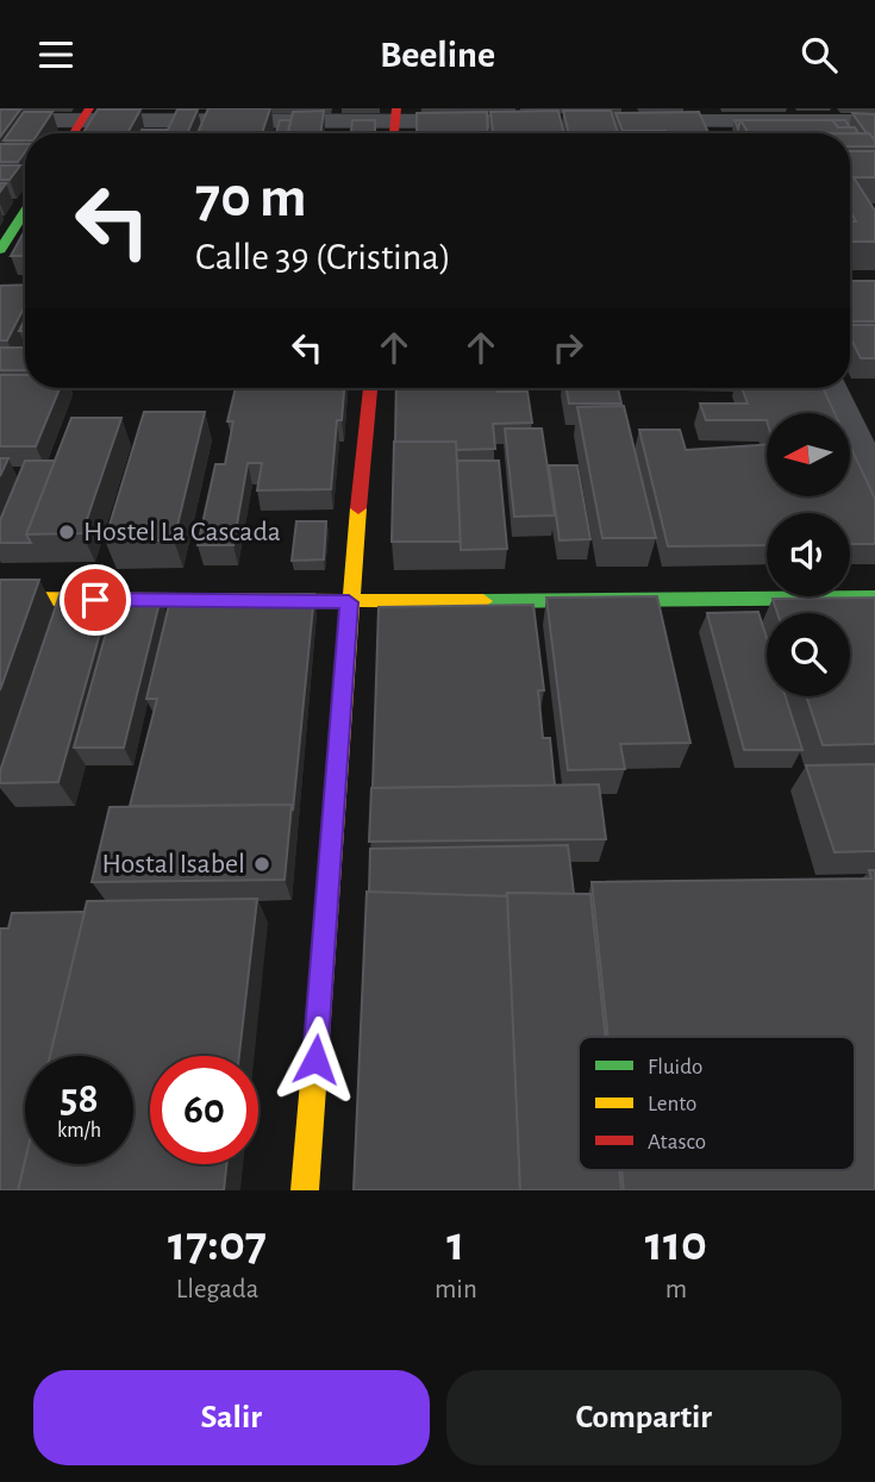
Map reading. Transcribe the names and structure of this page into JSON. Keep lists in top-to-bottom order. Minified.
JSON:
{"places":["Hostel La Cascada","Hostal Isabel"],"legend":["Fluido","Lento","Atasco"],"north":"left","page":{"header":"Beeline","turn":["70 m","Calle 39 (Cristina)"],"speed":"58 km/h","limit":"60","eta":["17:07","Llegada","1","min","110","m"],"buttons":["Salir","Compartir"]}}
